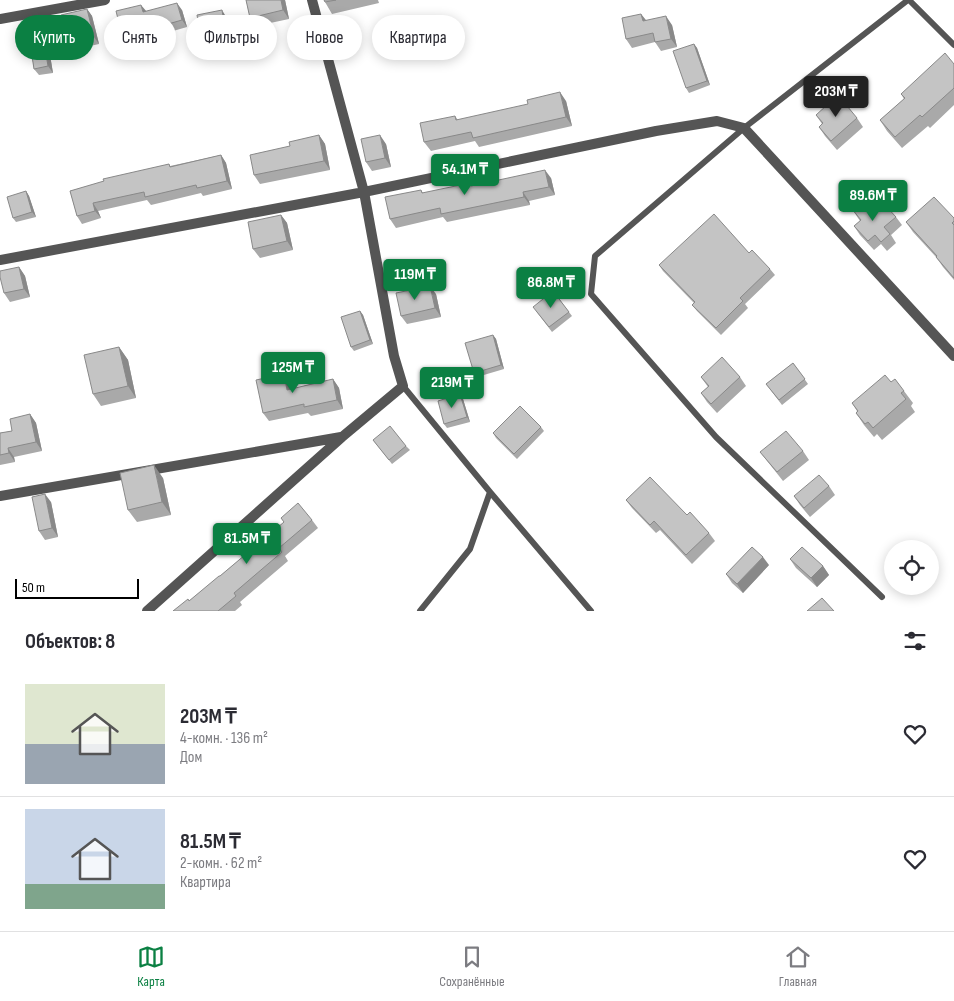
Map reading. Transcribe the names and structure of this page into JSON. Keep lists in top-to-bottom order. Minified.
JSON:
{"scale_bar":"50 m","page":{"chip":["Купить","Снять","Фильтры","Новое","Квартира"],"price":["203M ₸","54.1M ₸","89.6M ₸","119M ₸","86.8M ₸","125M ₸","219M ₸","81.5M ₸"],"scale":"50 m","heading":"Объектов: 8","list":[{"name":"203M ₸","note":"4-комн. · 136 m² · Дом"},{"name":"81.5M ₸","note":"2-комн. · 62 m² · Квартира"}],"tabs":["Карта","Сохранённые","Главная"]}}
